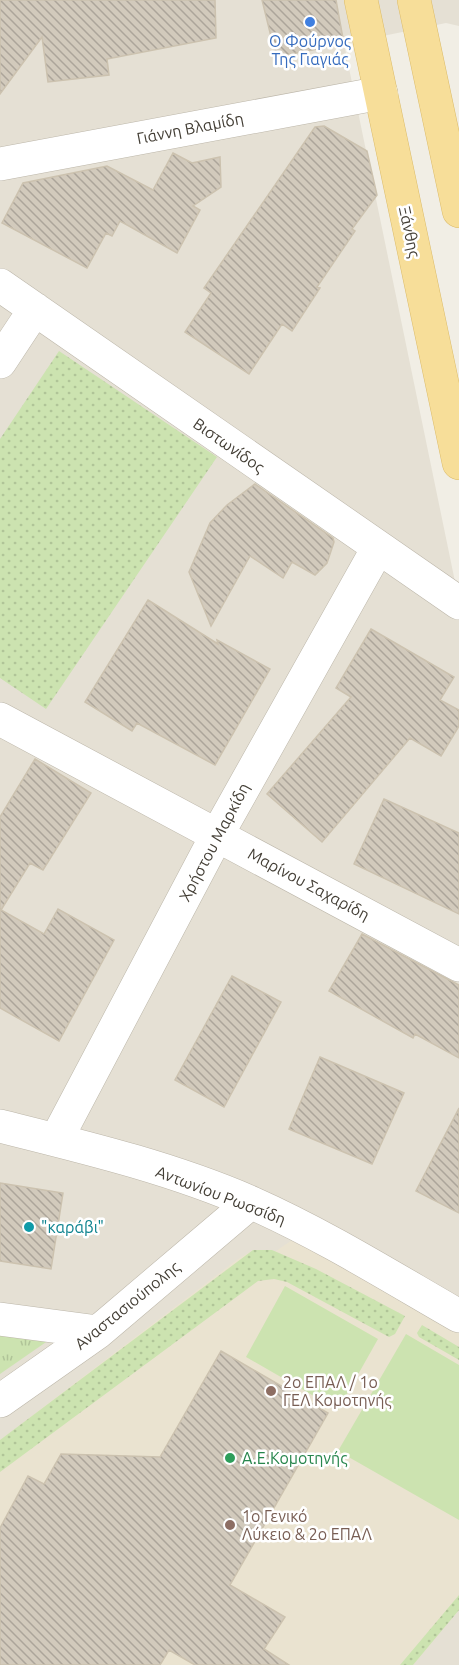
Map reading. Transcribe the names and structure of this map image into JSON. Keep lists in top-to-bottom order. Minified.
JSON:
{"streets":{"main road":["Ξάνθης"],"street":["Γιάννη Βλαμίδη","Βιστωνίδος","Χρήστου Μαρκίδη","Μαρίνου Σαχαρίδη","Αντωνίου Ρωσσίδη","Αναστασιούπολης"]},"crossings":[["Γιάννη Βλαμίδη","Ξάνθης"],["Βιστωνίδος","Χρήστου Μαρκίδη"],["Χρήστου Μαρκίδη","Μαρίνου Σαχαρίδη"],["Χρήστου Μαρκίδη","Αντωνίου Ρωσσίδη"],["Αντωνίου Ρωσσίδη","Αναστασιούπολης"]],"places":["Ο Φούρνος Της Γιαγιάς","\"καράβι\"","2ο ΕΠΑΛ / 1ο ΓΕΛ Κομοτηνής","Α.Ε.Κομοτηνής","1ο Γενικό Λύκειο & 2ο ΕΠΑΛ"]}
